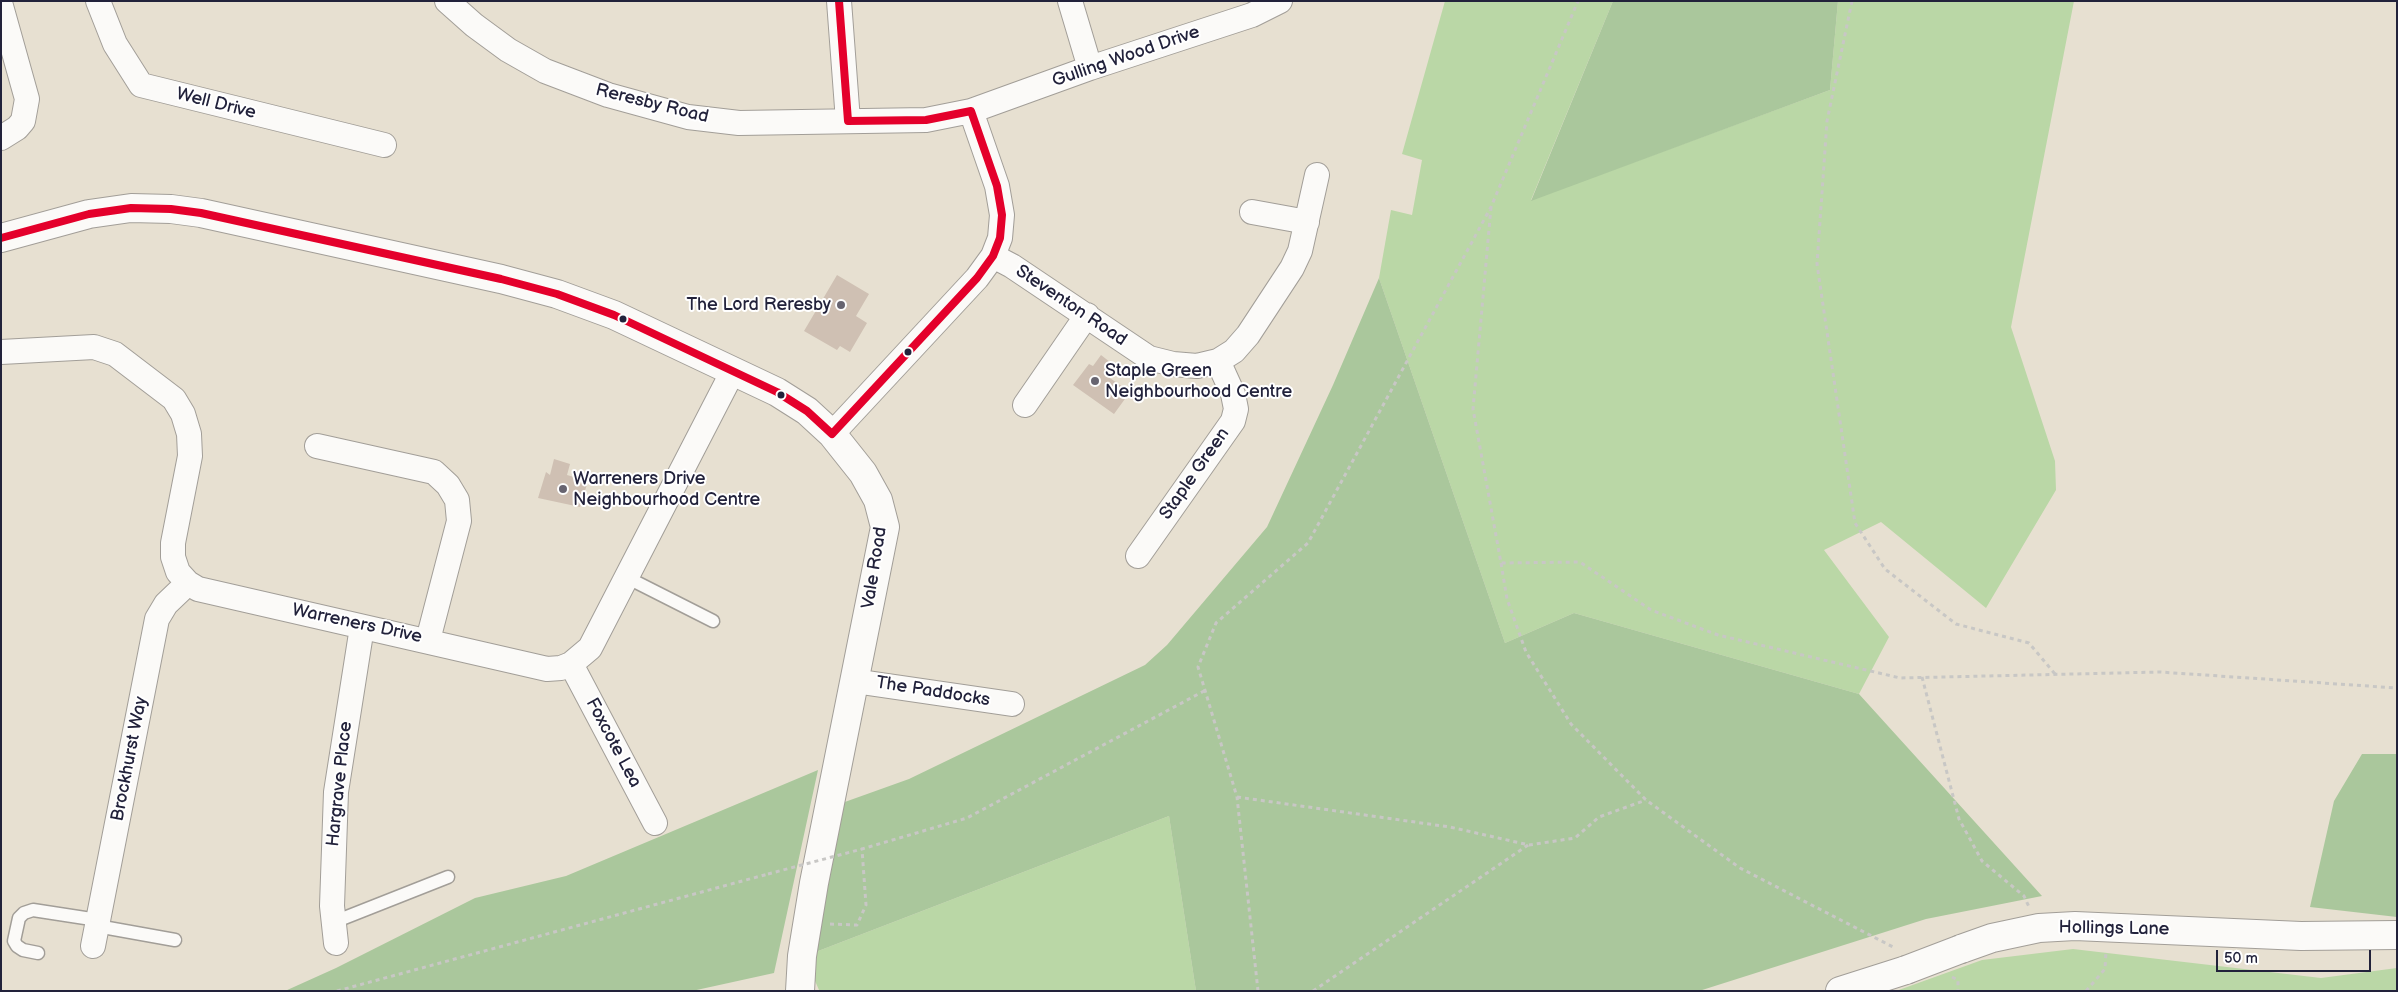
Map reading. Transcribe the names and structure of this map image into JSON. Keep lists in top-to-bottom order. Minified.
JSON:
{"streets":{"street":["Gulling Wood Drive","Well Drive","Reresby Road","Steventon Road","Staple Green","Vale Road","Warreners Drive","The Paddocks","Foxcote Lea","Brockhurst Way","Hargrave Place","Hollings Lane"]},"crossings":[["Gulling Wood Drive","Reresby Road"],["Steventon Road","Staple Green"],["Vale Road","Warreners Drive"],["Vale Road","The Paddocks"],["Warreners Drive","Foxcote Lea"],["Warreners Drive","Brockhurst Way"],["Warreners Drive","Hargrave Place"]],"places":["The Lord Reresby","Staple Green Neighbourhood Centre","Warreners Drive Neighbourhood Centre"],"scale_bar":"50 m"}
